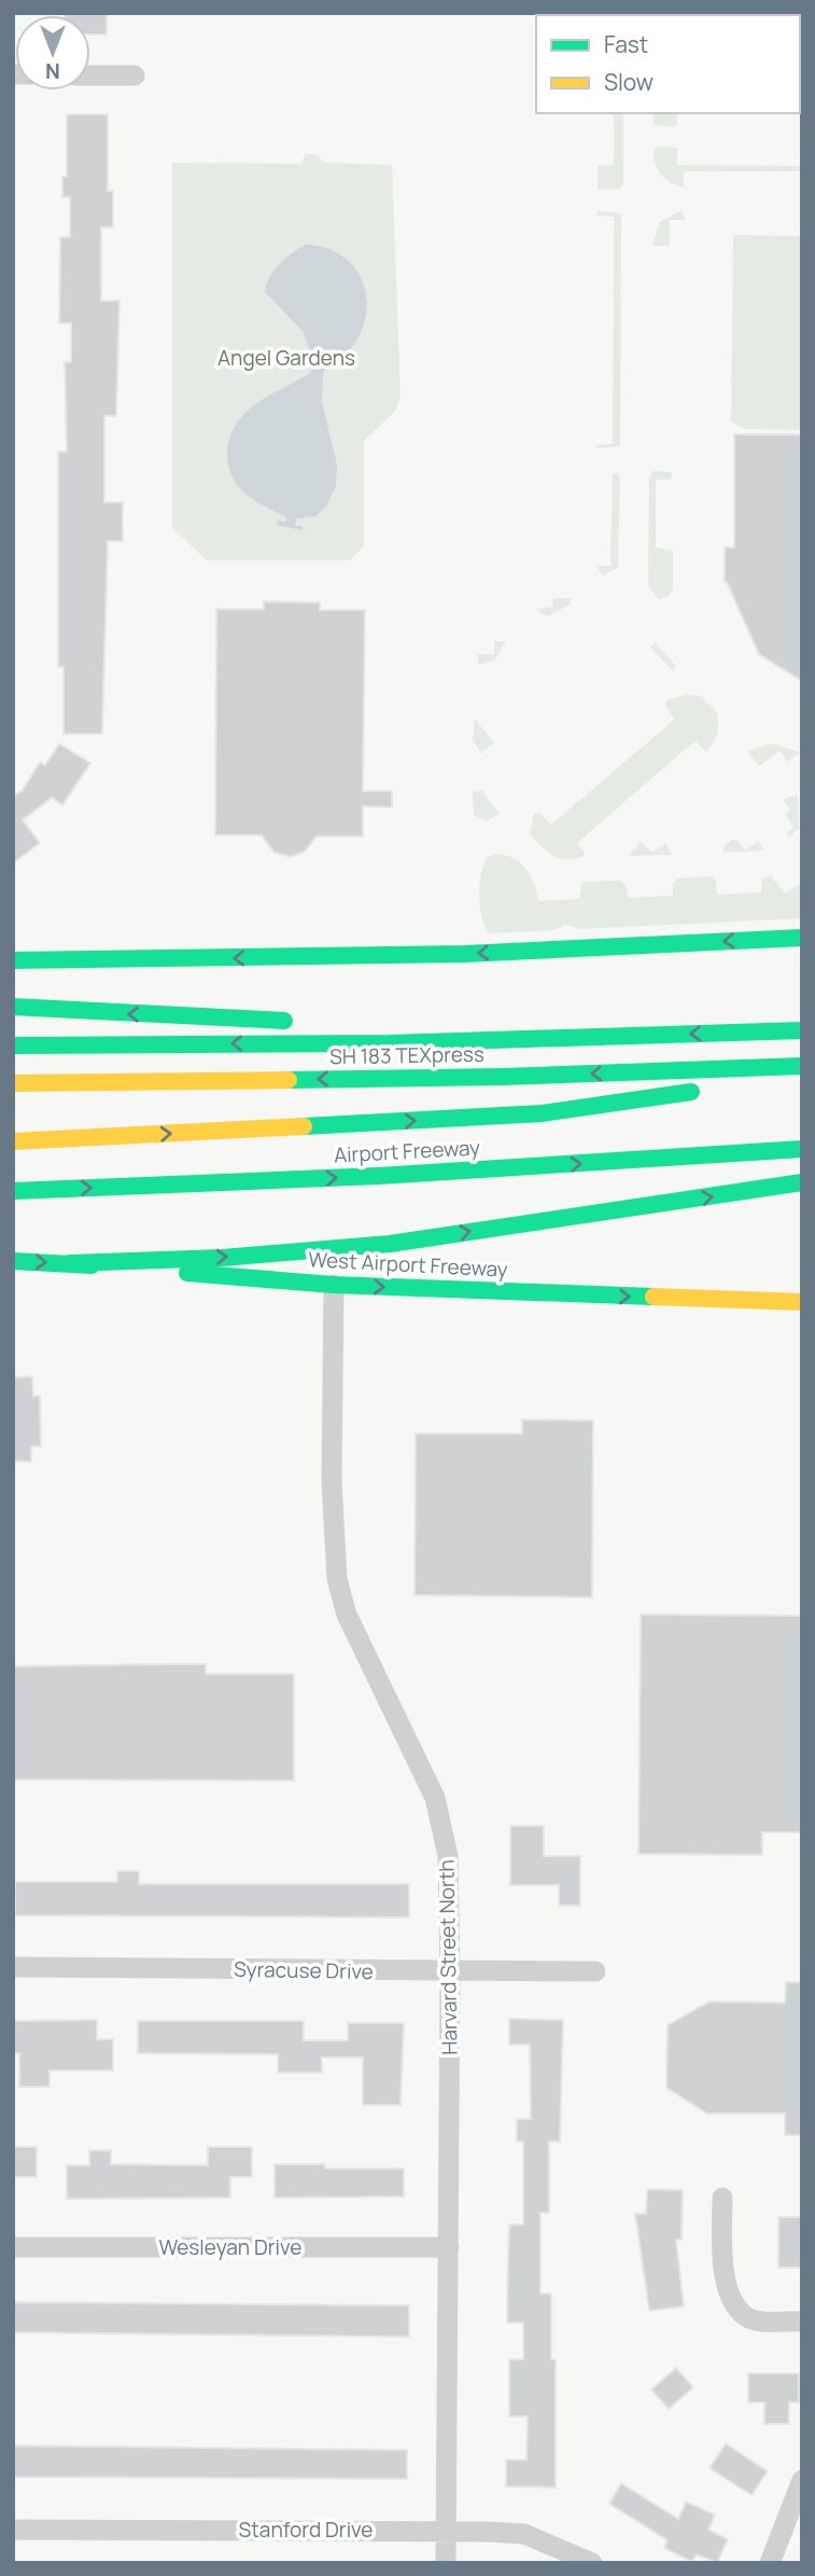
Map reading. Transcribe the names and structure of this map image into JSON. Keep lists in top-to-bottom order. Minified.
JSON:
{"streets":{"main road":["SH 183 TEXpress","Airport Freeway","West Airport Freeway"],"street":["Harvard Street North","Syracuse Drive","Wesleyan Drive","Stanford Drive"]},"crossings":[["West Airport Freeway","Harvard Street North"],["Harvard Street North","Syracuse Drive"],["Harvard Street North","Wesleyan Drive"],["Harvard Street North","Stanford Drive"]],"parks":["Angel Gardens"],"legend":["Fast","Slow"],"north":"bottom"}
